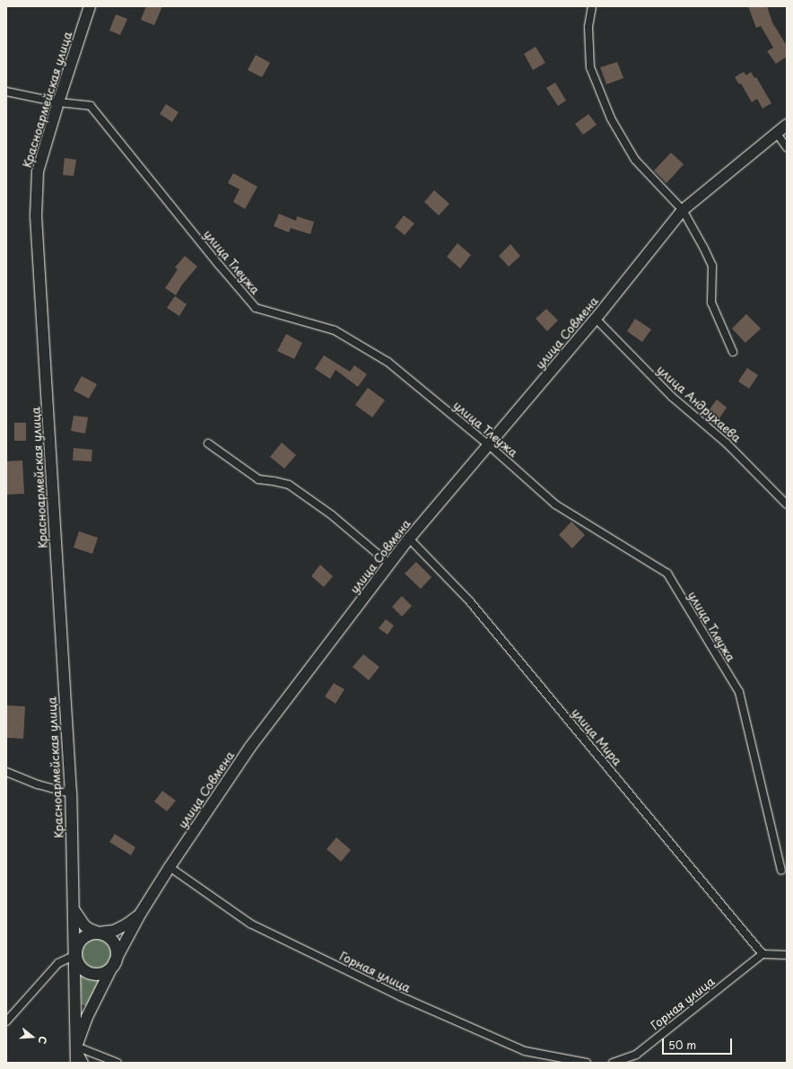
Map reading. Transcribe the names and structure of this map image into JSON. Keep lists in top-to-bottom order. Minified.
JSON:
{"streets":{"street":["Красноармейская улица","улица Тлеужа","улица Совмена","улица Андрухаева","улица Мира","Горная улица"]},"crossings":[["Красноармейская улица","улица Тлеужа"],["Красноармейская улица","улица Совмена"],["улица Тлеужа","улица Совмена"],["улица Совмена","улица Андрухаева"],["улица Совмена","улица Мира"],["улица Совмена","Горная улица"],["улица Мира","Горная улица"]],"scale_bar":"50 m","north":"right"}
